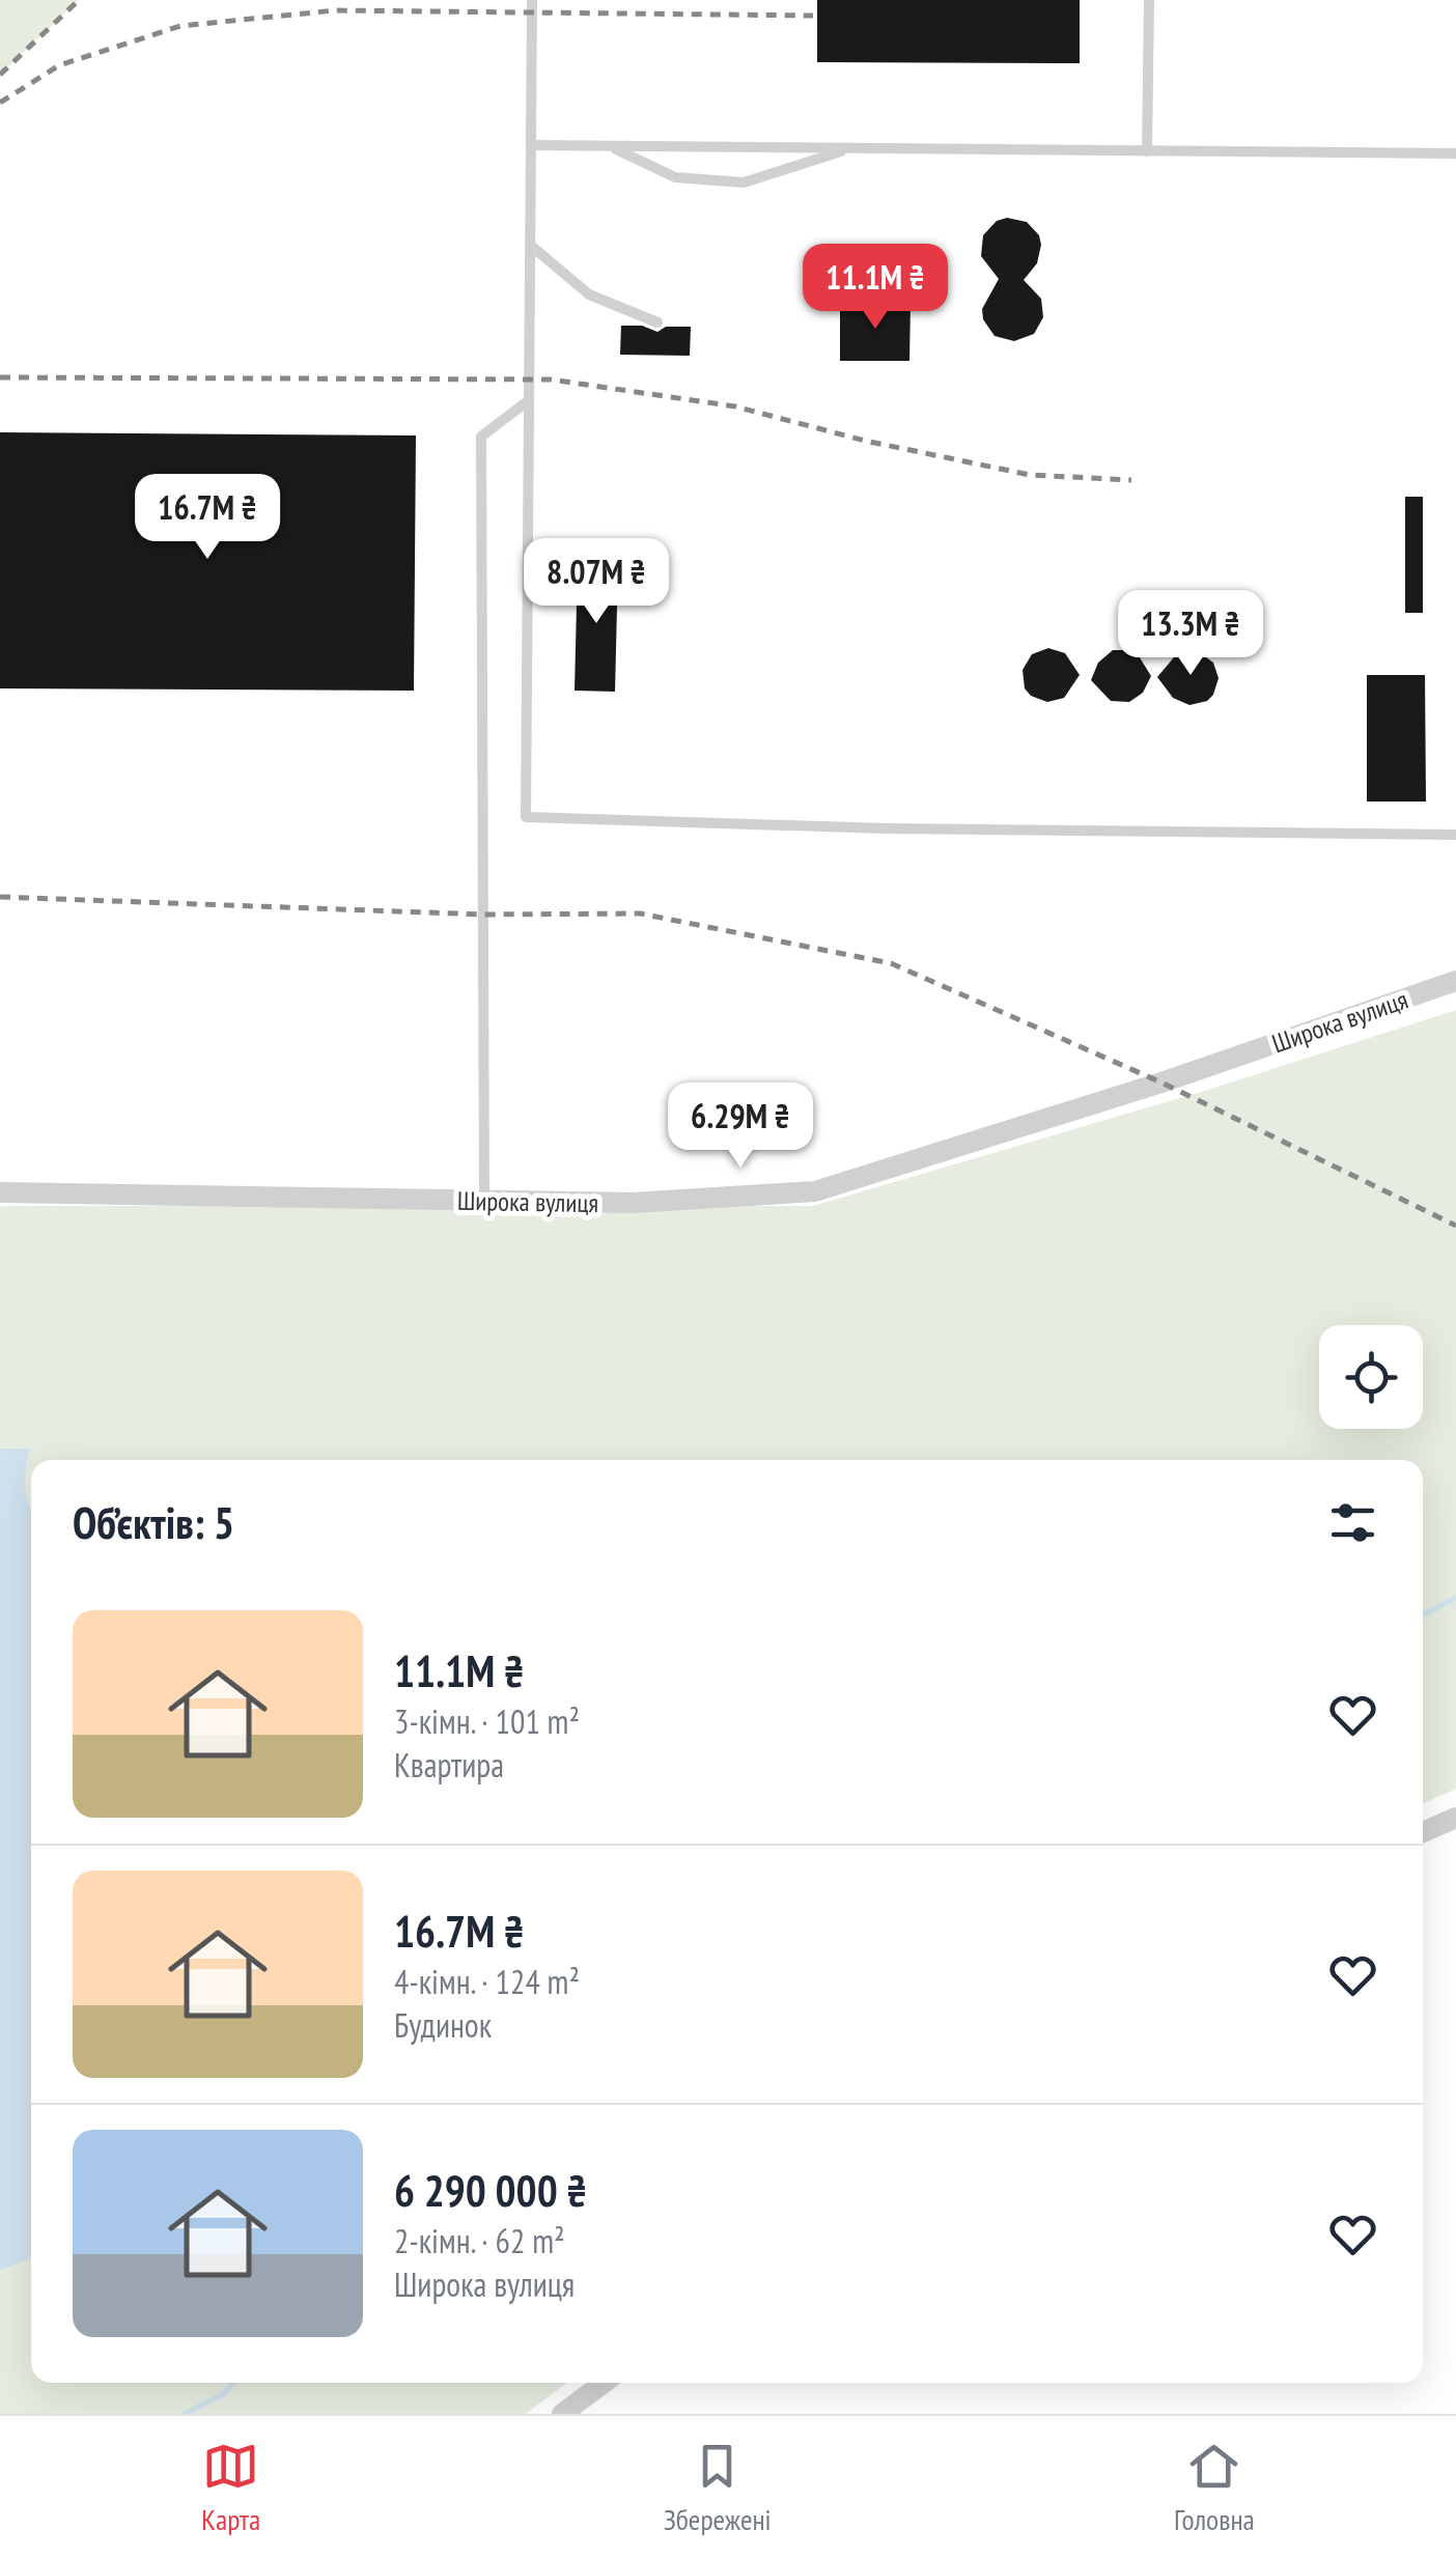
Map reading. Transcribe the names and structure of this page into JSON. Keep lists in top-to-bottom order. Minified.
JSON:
{"streets":{"street":["Широка вулиця"]},"page":{"price":["11.1M ₴","16.7M ₴","8.07M ₴","13.3M ₴","6.29M ₴"],"heading":"Об’єктів: 5","list":[{"name":"11.1M ₴","note":"3-кімн. · 101 m² · Квартира"},{"name":"16.7M ₴","note":"4-кімн. · 124 m² · Будинок"},{"name":"6 290 000 ₴","note":"2-кімн. · 62 m² · Широка вулиця"}],"tabs":["Карта","Збережені","Головна"]}}
